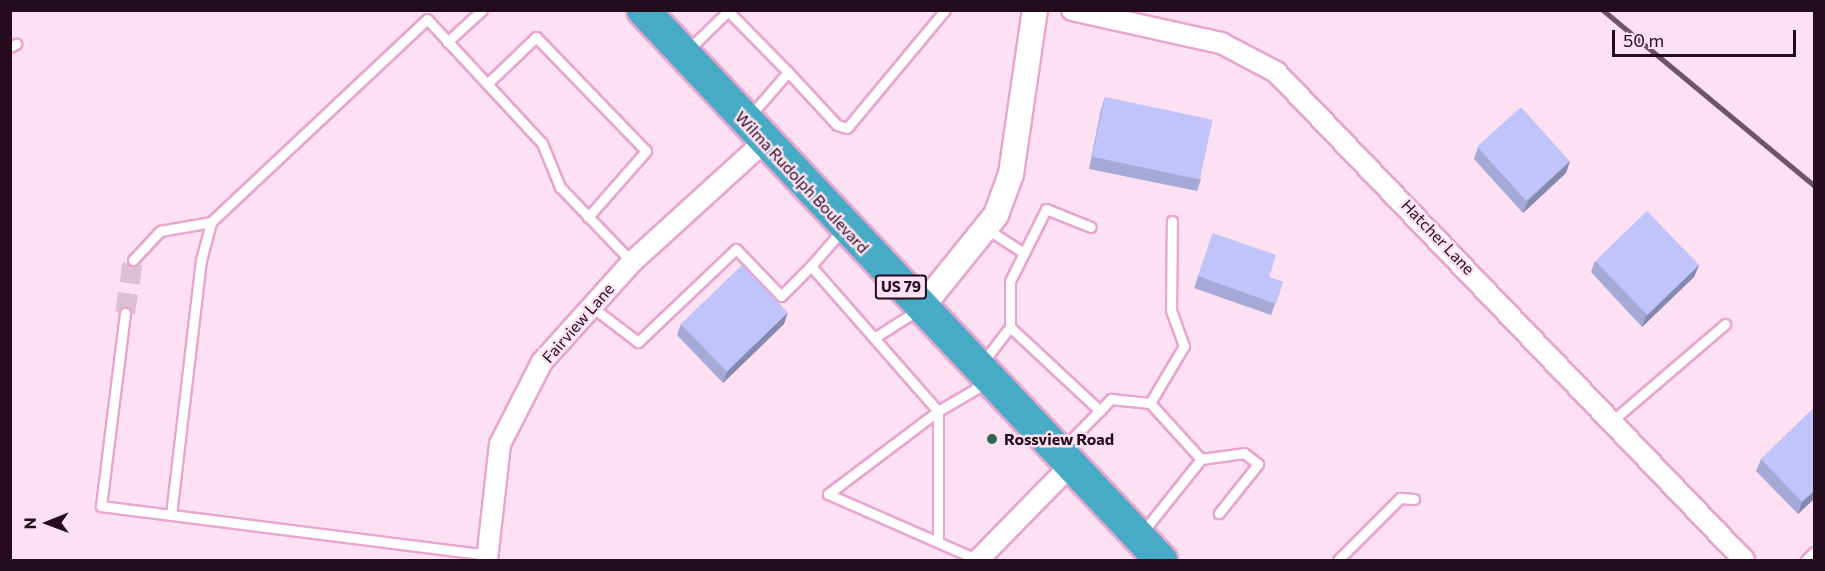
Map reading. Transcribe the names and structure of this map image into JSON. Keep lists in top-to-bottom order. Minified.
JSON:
{"streets":{"highway":["Wilma Rudolph Boulevard","US 79"],"street":["Hatcher Lane","Fairview Lane"]},"crossings":[["Wilma Rudolph Boulevard","Fairview Lane"]],"places":["Rossview Road"],"scale_bar":"50 m","north":"left"}
